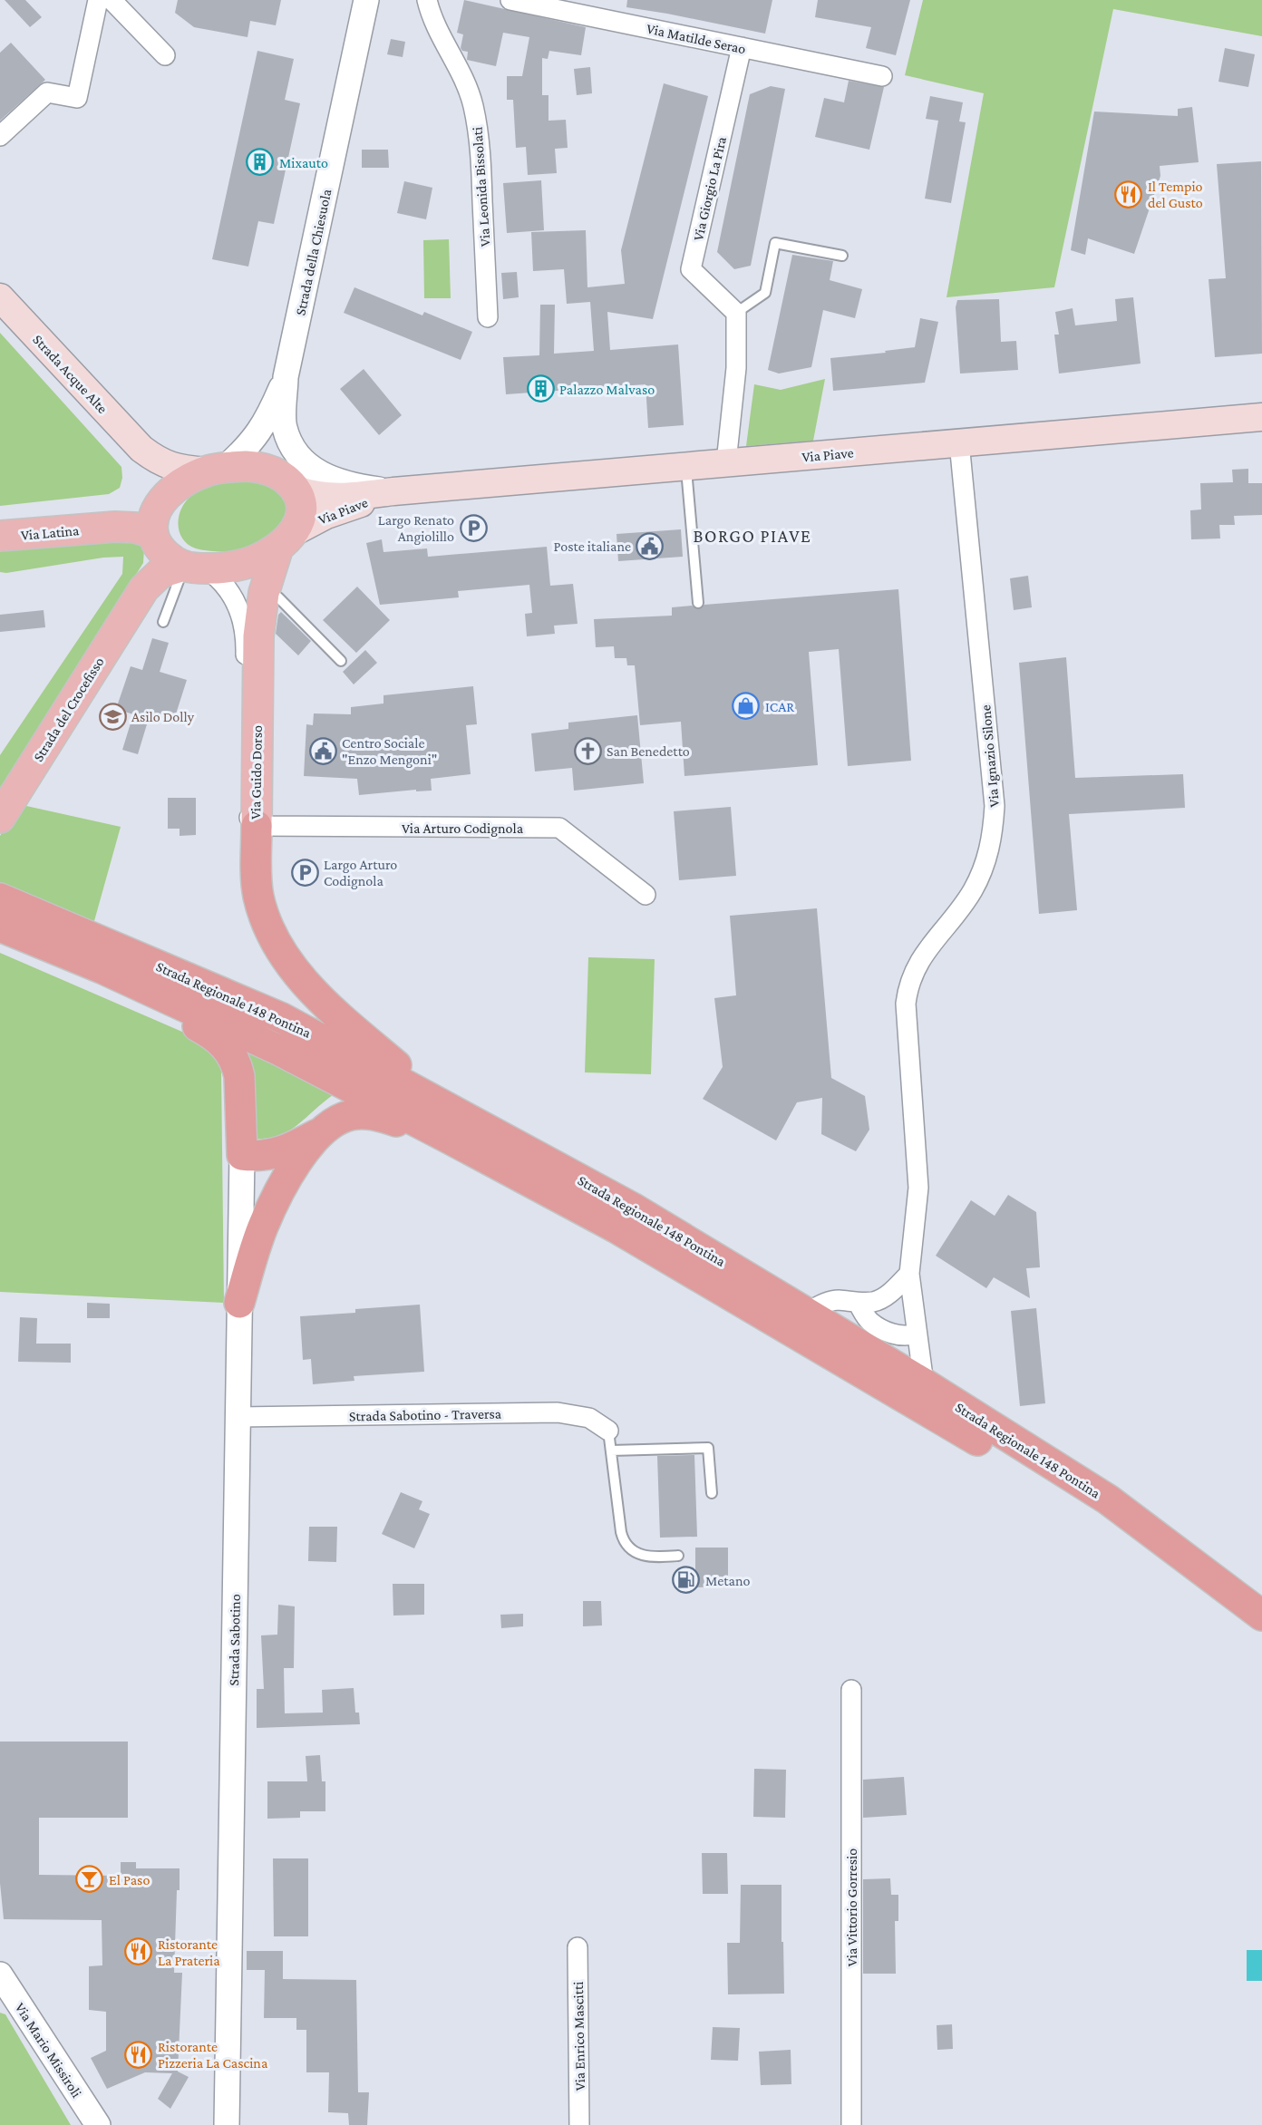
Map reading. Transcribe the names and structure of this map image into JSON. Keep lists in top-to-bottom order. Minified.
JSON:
{"streets":{"highway":["Strada Regionale 148 Pontina"],"main road":["Strada Acque Alte","Via Piave","Via Latina","Strada del Crocefisso","Via Guido Dorso"],"street":["Via Matilde Serao","Via Leonida Bissolati","Via Giorgio La Pira","Strada della Chiesuola","Via Ignazio Silone","Via Arturo Codignola","Strada Sabotino - Traversa","Strada Sabotino","Via Vittorio Gorresio","Via Enrico Mascitti","Via Mario Missiroli"]},"crossings":[["Via Matilde Serao","Via Giorgio La Pira"],["Strada della Chiesuola","Strada Acque Alte"],["Strada della Chiesuola","Via Piave"],["Strada della Chiesuola","Via Latina"],["Strada della Chiesuola","Strada del Crocefisso"],["Strada della Chiesuola","Via Guido Dorso"],["Strada Acque Alte","Via Piave"],["Strada Acque Alte","Via Latina"],["Strada Acque Alte","Strada del Crocefisso"],["Strada Acque Alte","Via Guido Dorso"],["Via Piave","Via Latina"],["Via Piave","Strada del Crocefisso"],["Via Piave","Via Ignazio Silone"],["Via Piave","Via Guido Dorso"],["Via Latina","Strada del Crocefisso"],["Via Latina","Via Guido Dorso"],["Strada del Crocefisso","Via Guido Dorso"],["Via Ignazio Silone","Strada Regionale 148 Pontina"],["Via Guido Dorso","Via Arturo Codignola"],["Strada Sabotino - Traversa","Strada Sabotino"]],"districts":["BORGO PIAVE"],"places":{"building":["Mixauto","Palazzo Malvaso"],"restaurant":["Il Tempio del Gusto","Ristorante La Prateria","Ristorante Pizzeria La Cascina"],"parking":["Largo Renato Angiolillo","Largo Arturo Codignola"],"public building":["Poste italiane","Centro Sociale \"Enzo Mengoni\""],"shop":["ICAR"],"school or university":["Asilo Dolly"],"church":["San Benedetto"],"fuel station":["Metano"],"bar":["El Paso"]}}
